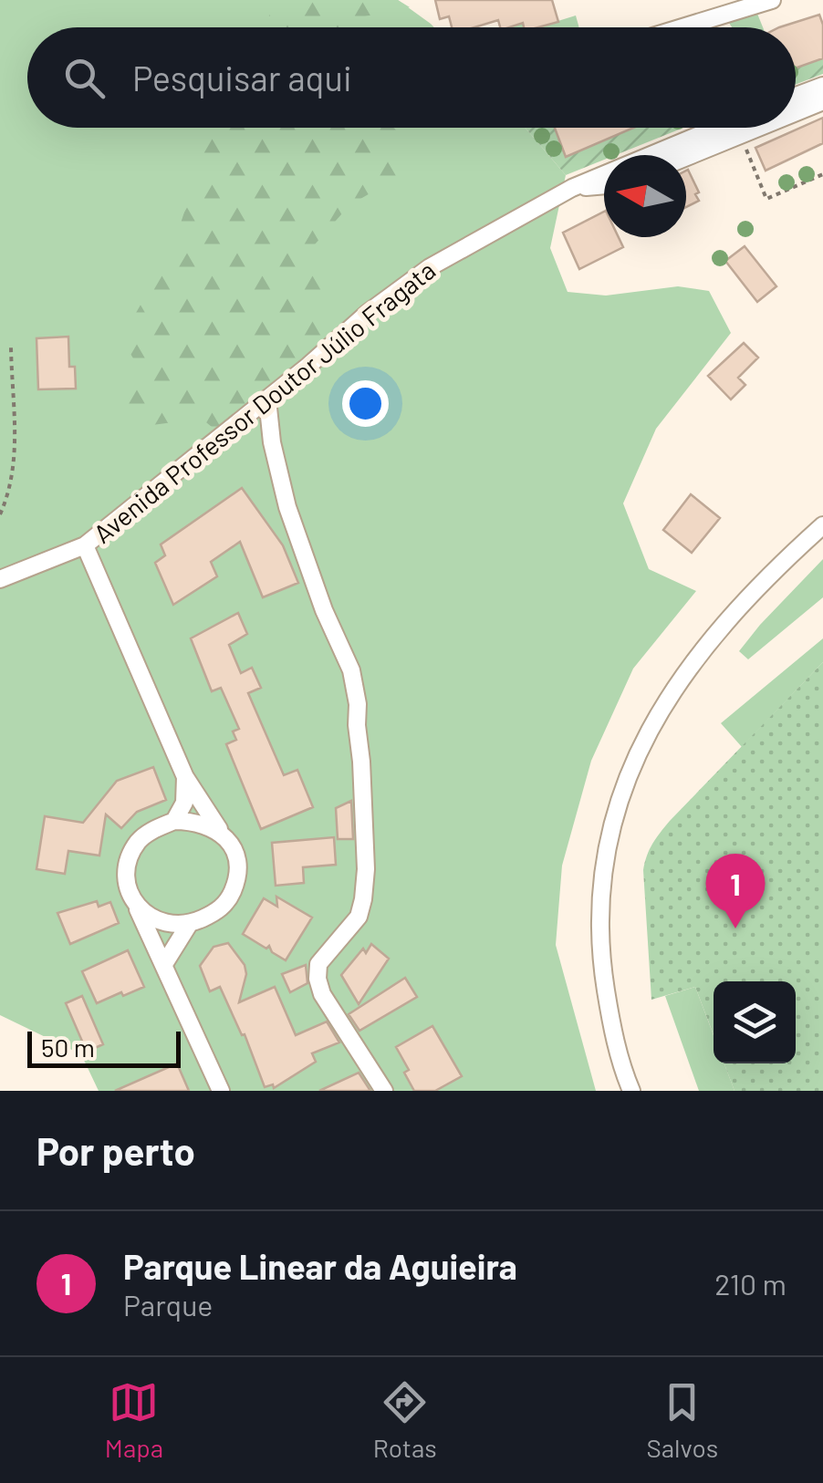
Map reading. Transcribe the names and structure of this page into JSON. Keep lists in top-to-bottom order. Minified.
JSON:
{"streets":{"street":["Avenida Professor Doutor Júlio Fragata"]},"scale_bar":"50 m","north":"left","page":{"search":"Pesquisar aqui","pins":"1","scale":"50 m","heading":"Por perto","list":[{"mark":"1","name":"Parque Linear da Aguieira","note":"Parque","value":"210 m"}],"nav":["Mapa","Rotas","Salvos"]}}
